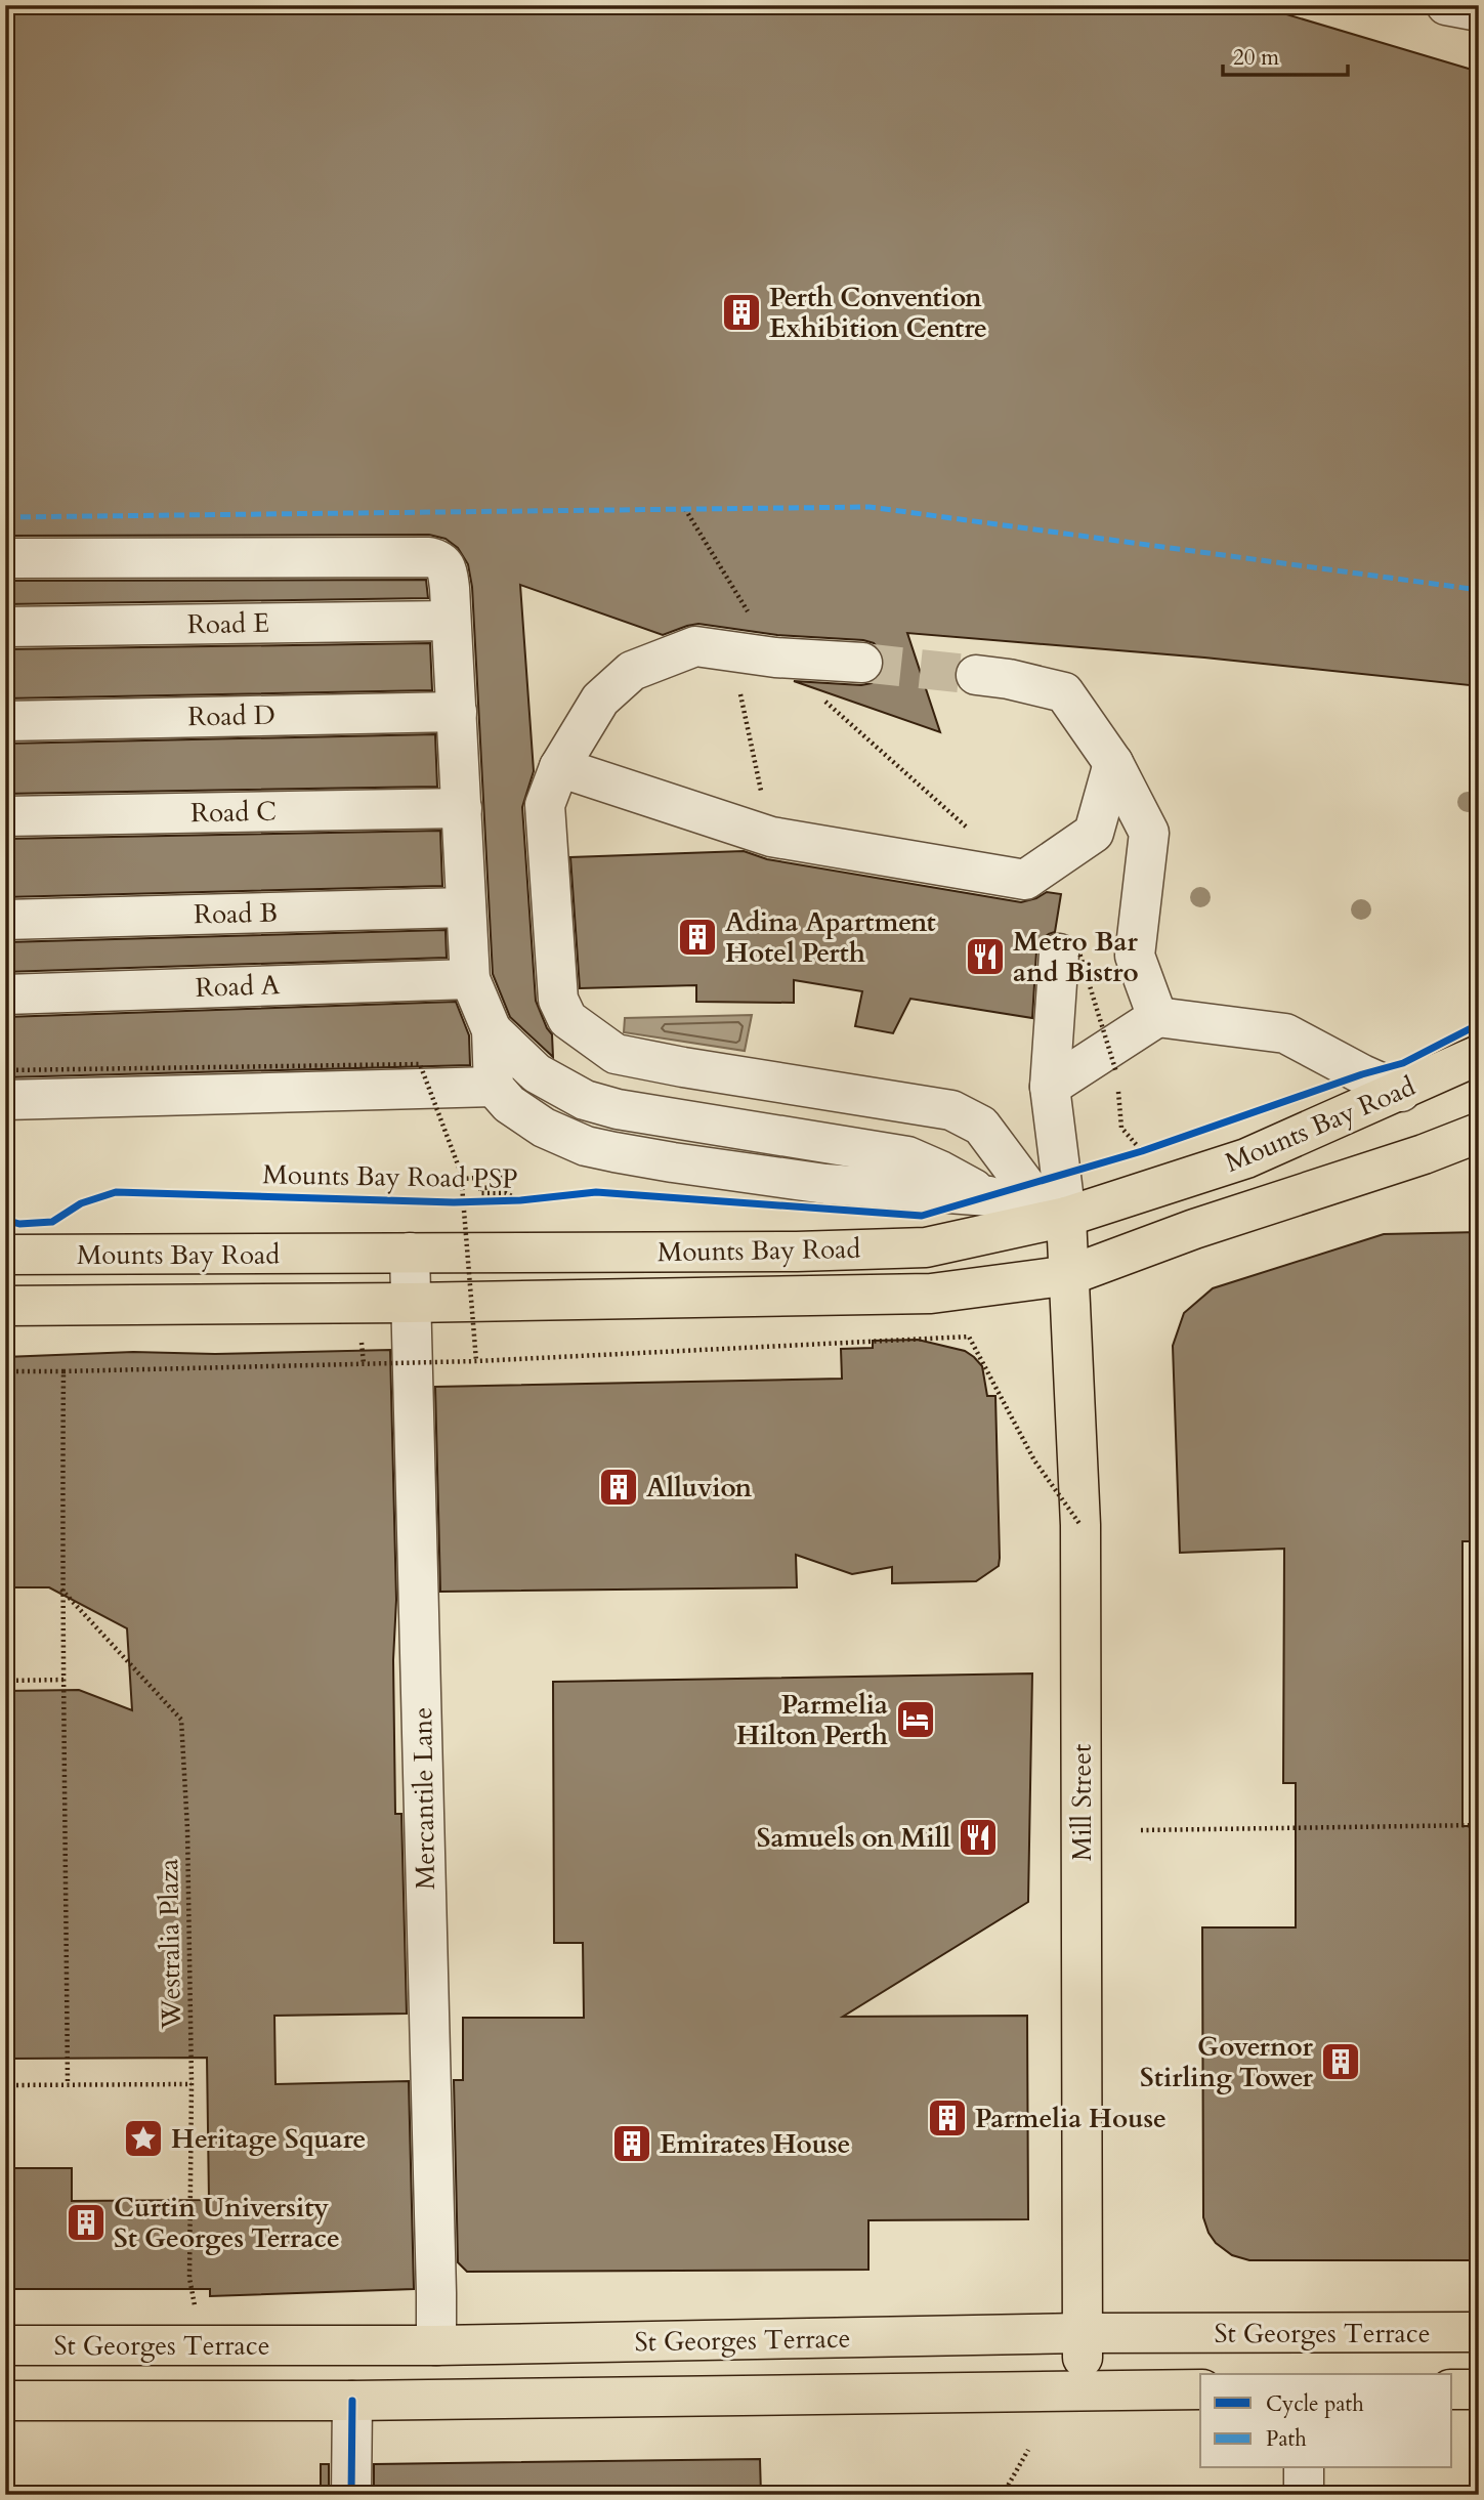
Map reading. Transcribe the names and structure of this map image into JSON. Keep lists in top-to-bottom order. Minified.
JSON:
{"streets":{"main road":["Mounts Bay Road","Mill Street","St Georges Terrace"],"street":["Road E","Road D","Road C","Road B","Road A","Mercantile Lane"],"path":["Westralia Plaza"],"cycle path":["Mounts Bay Road PSP"]},"crossings":[["Mounts Bay Road","Mercantile Lane"],["Mounts Bay Road","Mill Street"],["Mercantile Lane","St Georges Terrace"],["Mill Street","St Georges Terrace"],["Westralia Plaza","St Georges Terrace"]],"places":{"building":["Perth Convention Exhibition Centre","Adina Apartment Hotel Perth","Alluvion","Governor Stirling Tower","Parmelia House","Emirates House","Curtin University St Georges Terrace"],"restaurant":["Metro Bar and Bistro","Samuels on Mill"],"hotel":["Parmelia Hilton Perth"],"place":["Heritage Square"]},"legend":["Cycle path","Path"],"scale_bar":"20 m"}
